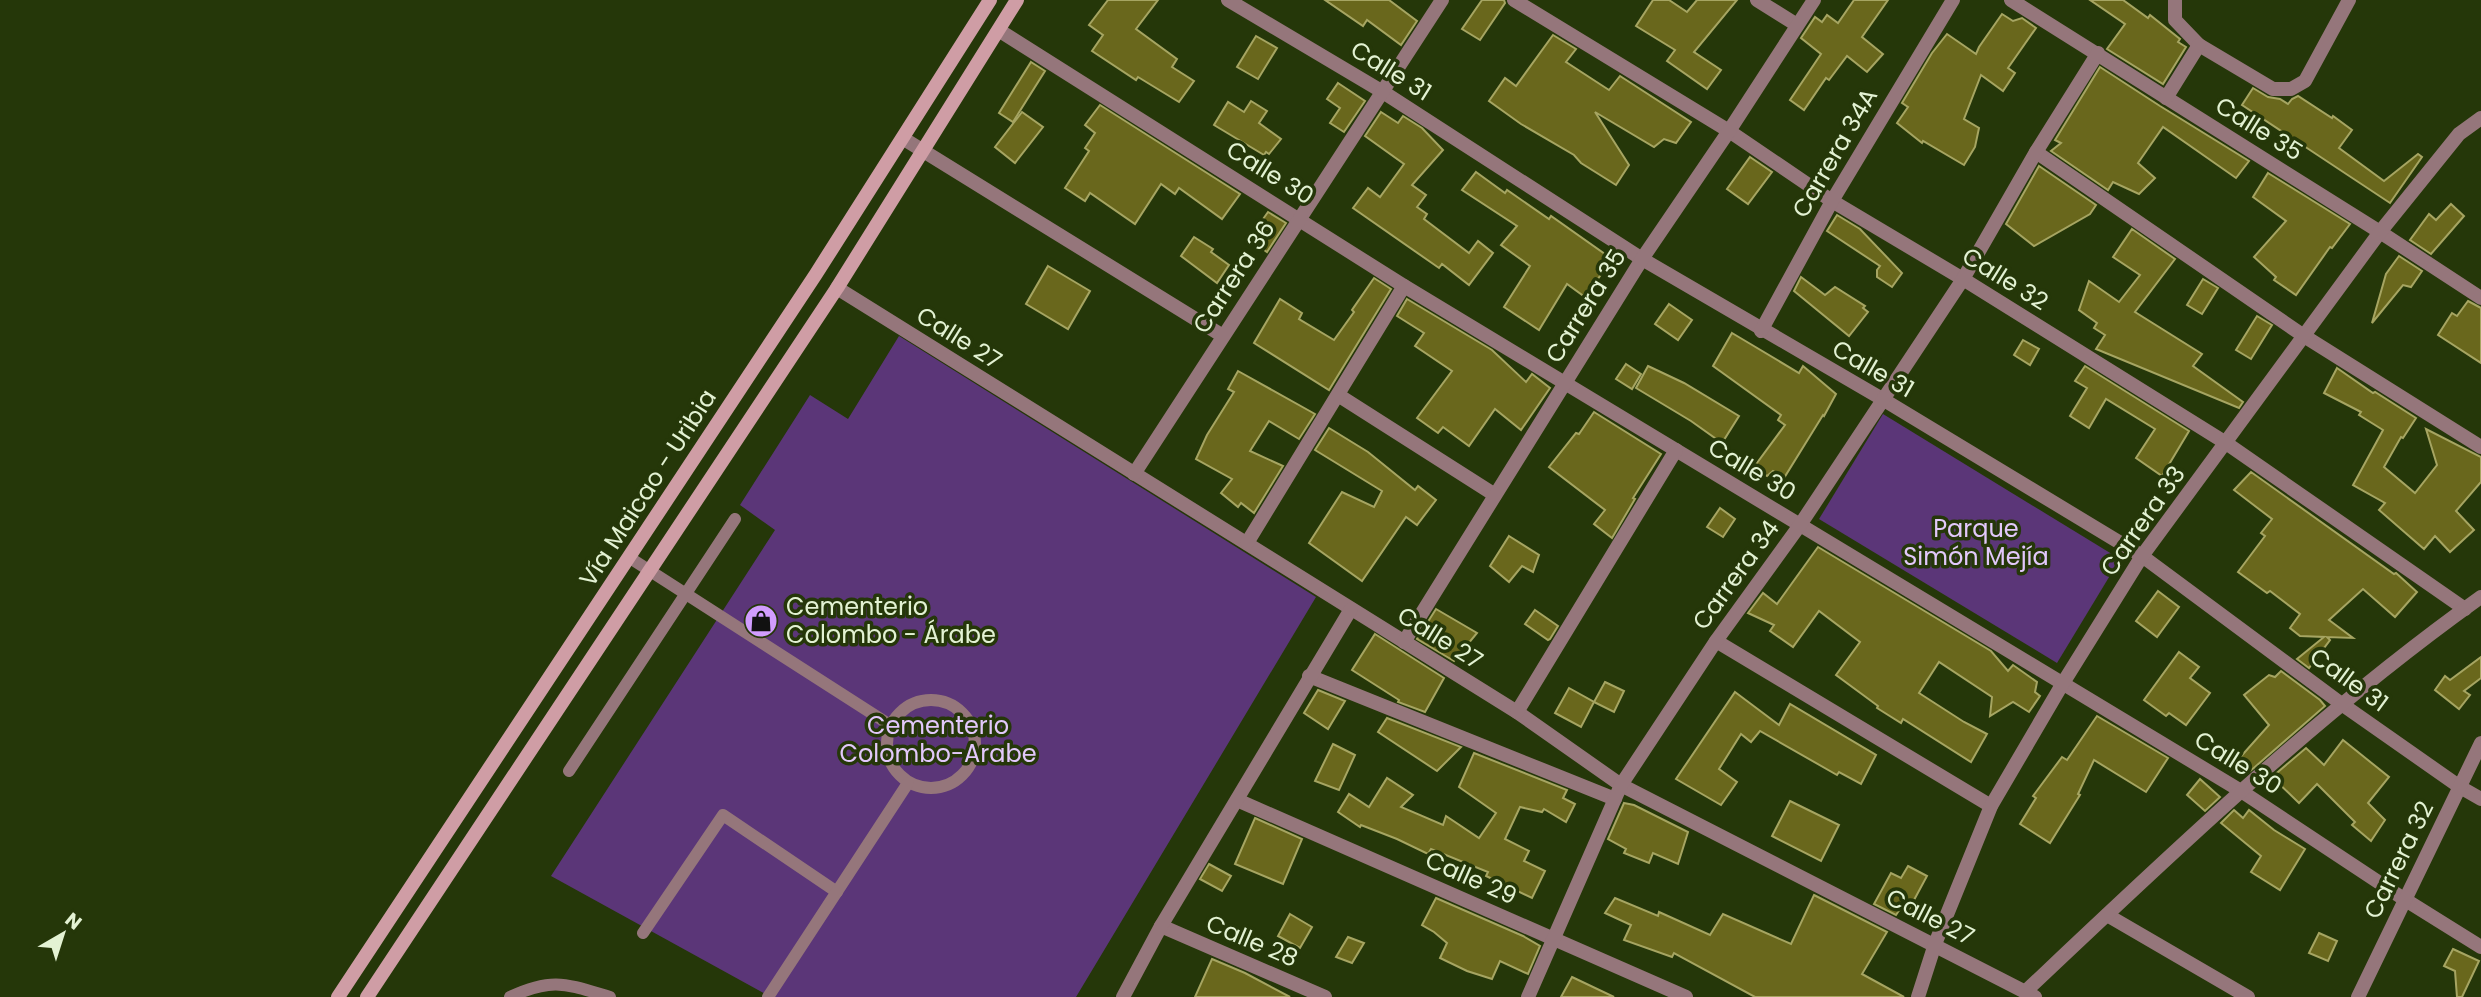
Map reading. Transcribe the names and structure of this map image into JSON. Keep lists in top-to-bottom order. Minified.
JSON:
{"streets":{"street":["Calle 31","Calle 35","Carrera 34A","Calle 30","Carrera 36","Calle 32","Carrera 35","Calle 27","Vía Maicao - Uribia","Carrera 33","Carrera 34","Carrera 32","Calle 29","Calle 28"]},"crossings":[["Calle 31","Carrera 34A"],["Calle 31","Carrera 36"],["Calle 31","Carrera 35"],["Calle 31","Carrera 33"],["Calle 31","Carrera 34"],["Calle 31","Carrera 32"],["Calle 35","Carrera 33"],["Calle 35","Carrera 34"],["Carrera 34A","Calle 32"],["Calle 30","Carrera 36"],["Calle 30","Carrera 35"],["Calle 30","Vía Maicao - Uribia"],["Calle 30","Carrera 33"],["Calle 30","Carrera 34"],["Calle 30","Carrera 32"],["Carrera 36","Calle 27"],["Calle 32","Carrera 35"],["Calle 32","Carrera 33"],["Calle 32","Carrera 34"],["Carrera 35","Calle 27"],["Calle 27","Vía Maicao - Uribia"],["Calle 27","Carrera 33"],["Calle 27","Carrera 34"],["Carrera 34","Calle 29"]],"parks":["Parque Simón Mejía","Cementerio Colombo-Arabe"],"places":{"shop":["Cementerio Colombo - Árabe"]},"north":"top right"}
